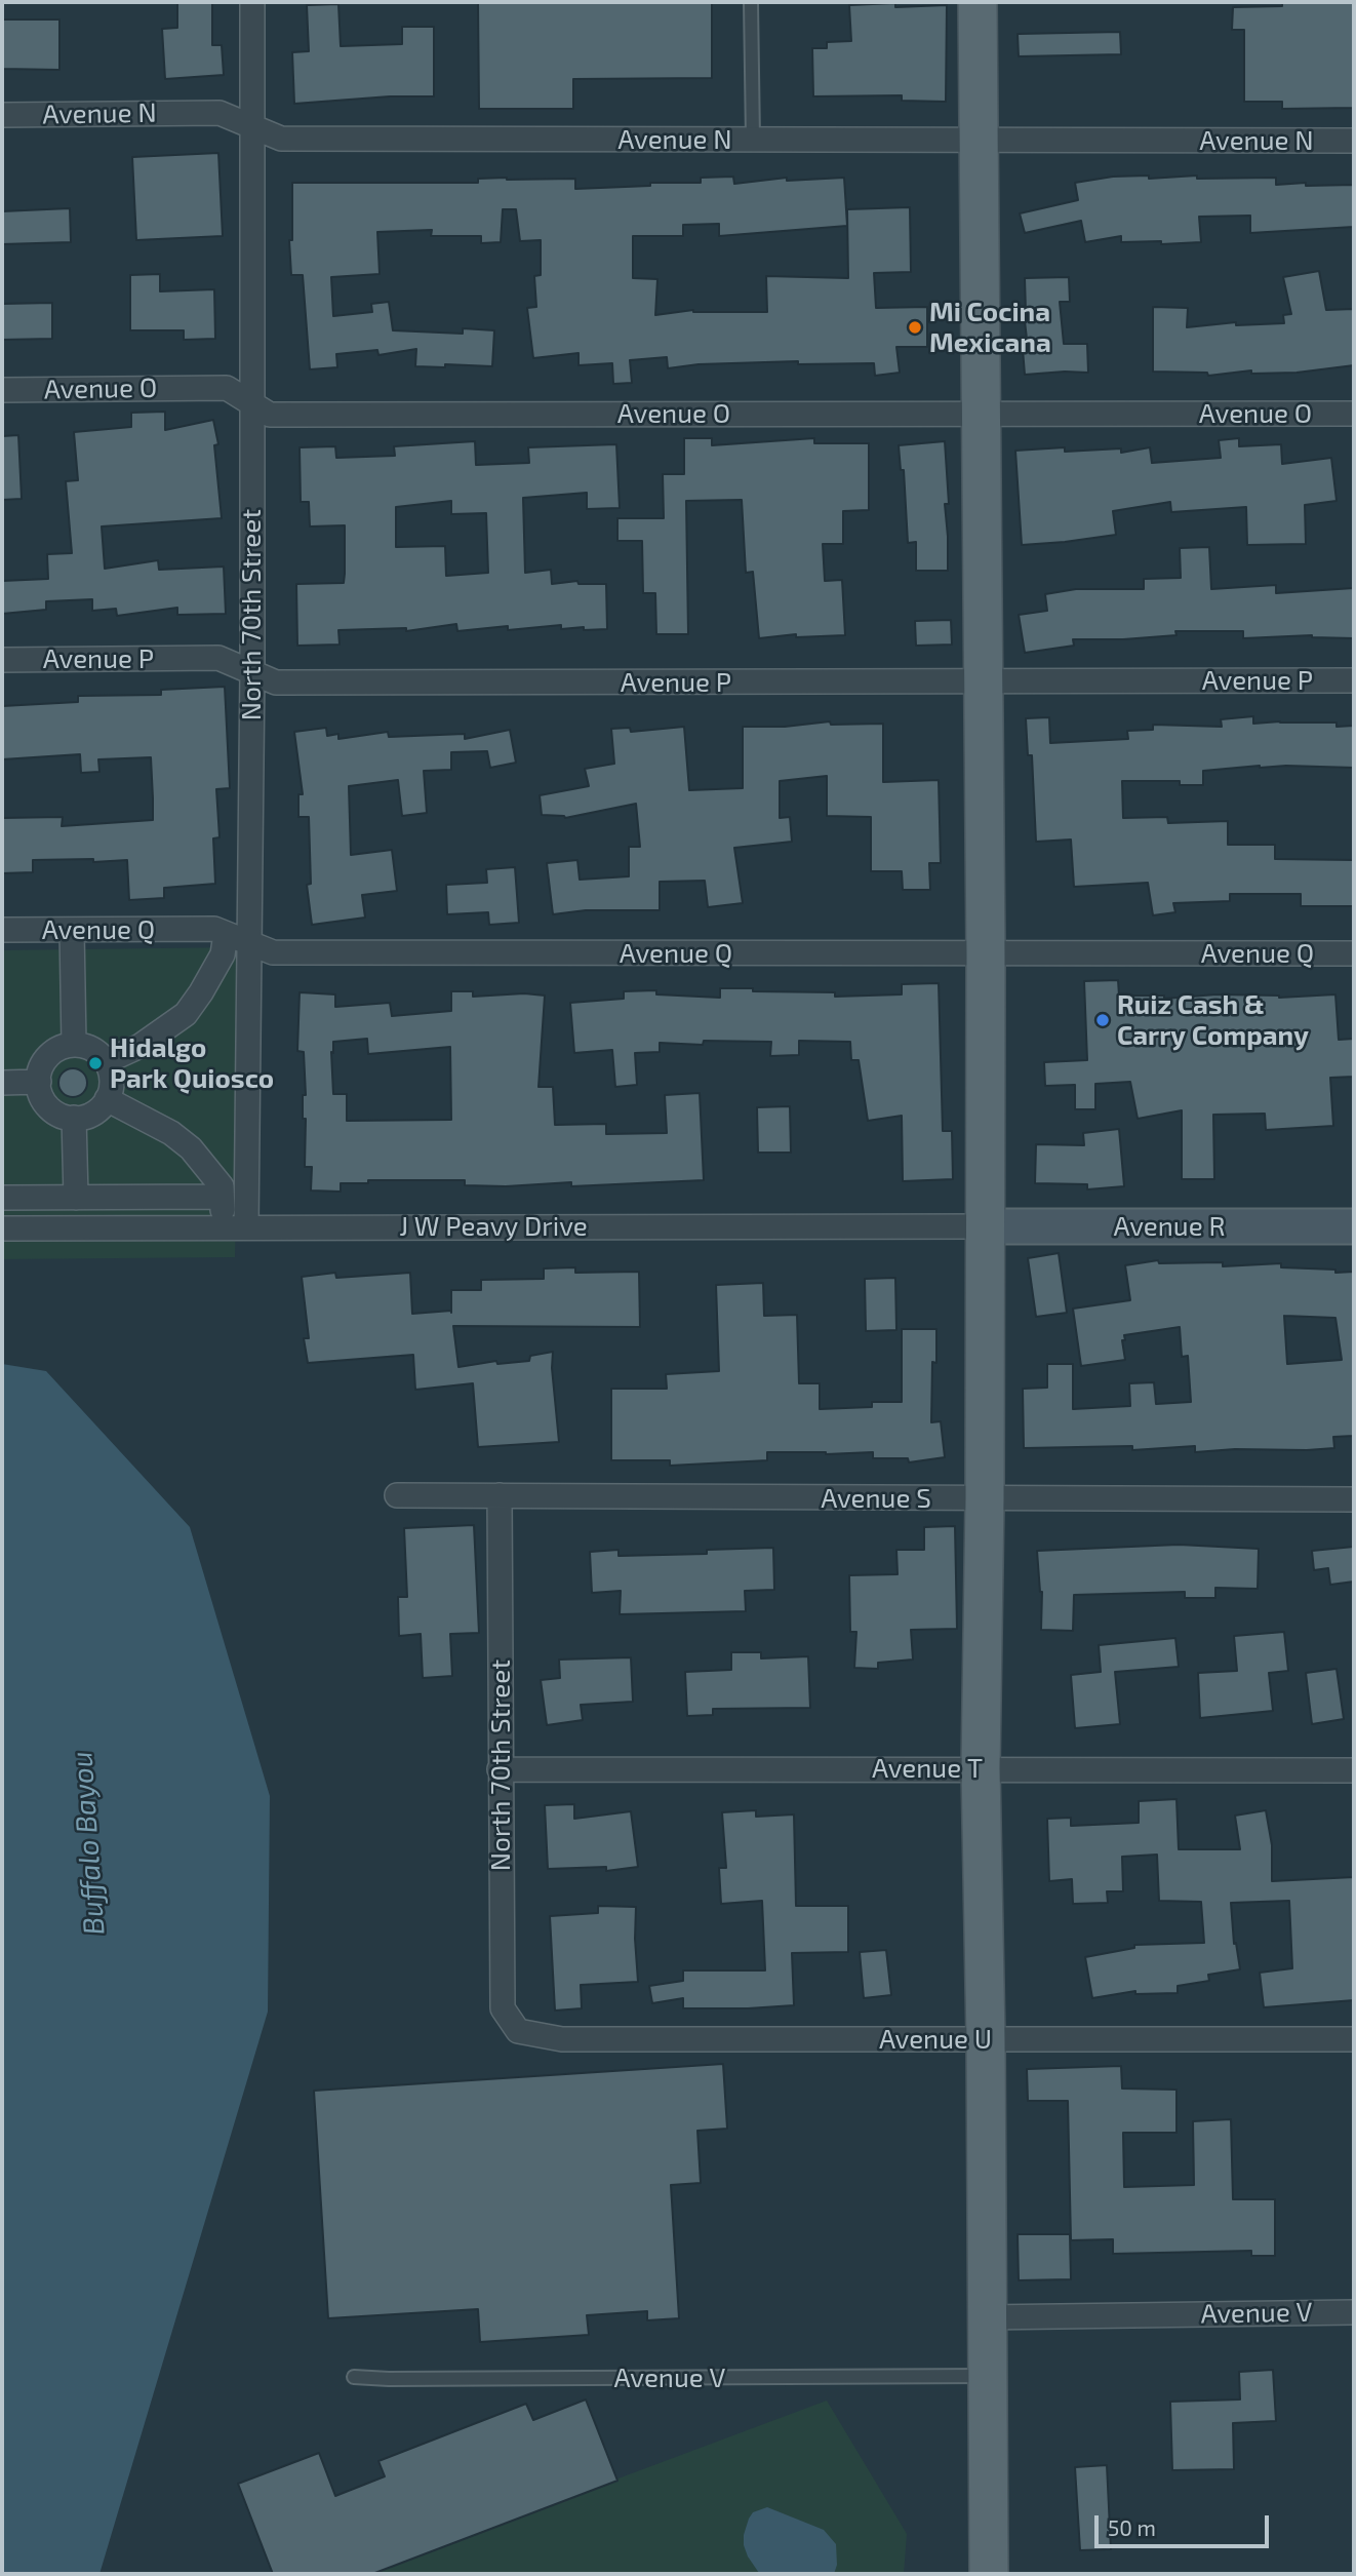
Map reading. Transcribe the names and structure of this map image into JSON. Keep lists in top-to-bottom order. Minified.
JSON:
{"streets":{"street":["Avenue N","Avenue O","North 70th Street","Avenue P","Avenue Q","J W Peavy Drive","Avenue R","Avenue S","Avenue T","Avenue U","Avenue V"]},"crossings":[["Avenue N","North 70th Street"],["Avenue O","North 70th Street"],["North 70th Street","Avenue P"],["North 70th Street","Avenue Q"],["North 70th Street","J W Peavy Drive"],["North 70th Street","Avenue S"],["North 70th Street","Avenue T"],["North 70th Street","Avenue U"],["J W Peavy Drive","Avenue R"]],"water":["Buffalo Bayou"],"places":["Mi Cocina Mexicana","Ruiz Cash & Carry Company","Hidalgo Park Quiosco"],"scale_bar":"50 m"}
